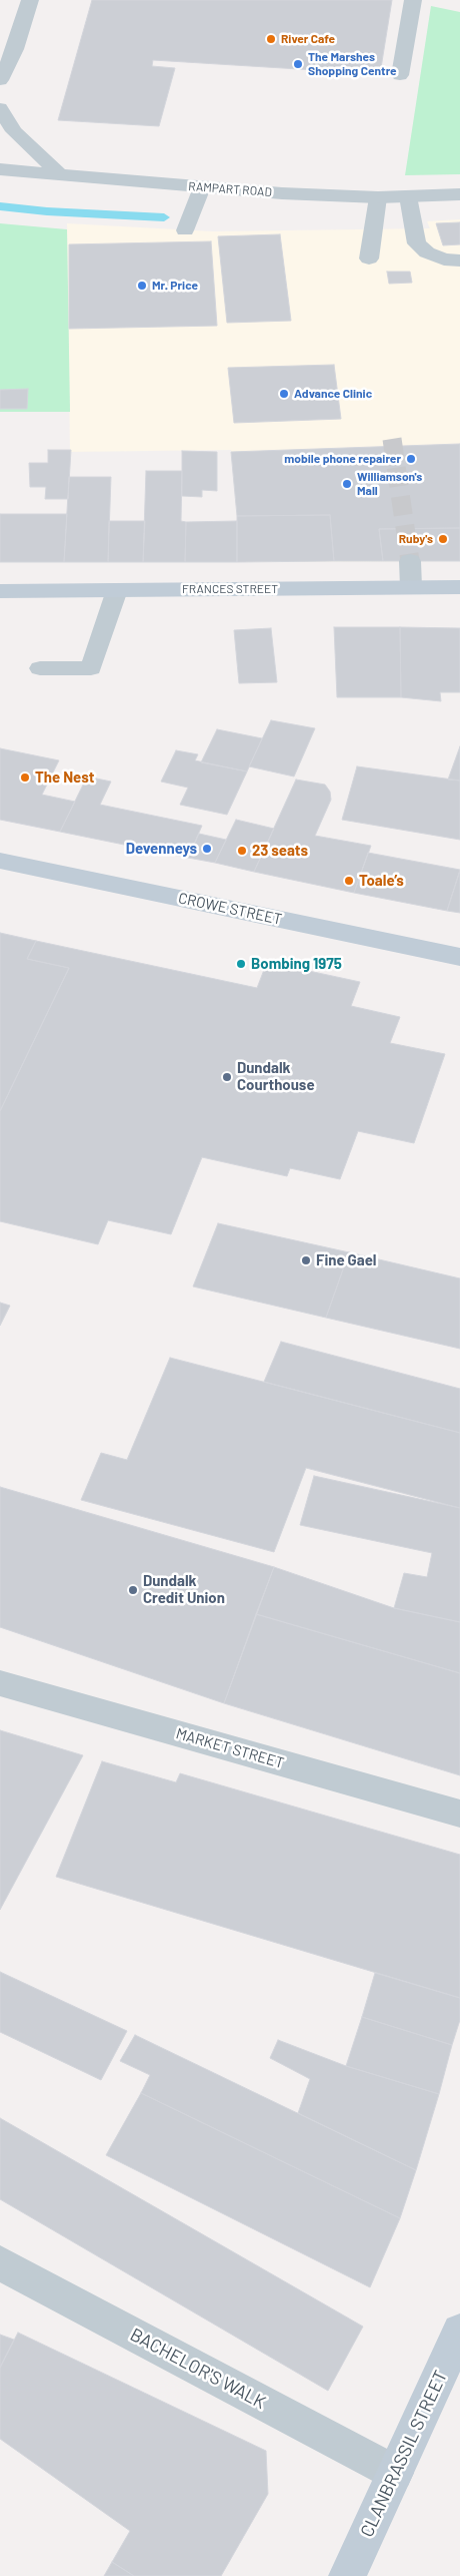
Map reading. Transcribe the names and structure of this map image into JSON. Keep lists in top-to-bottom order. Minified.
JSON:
{"streets":{"main road":["FRANCES STREET","CROWE STREET","CLANBRASSIL STREET"],"street":["RAMPART ROAD","MARKET STREET","BACHELOR'S WALK"]},"crossings":[["BACHELOR'S WALK","CLANBRASSIL STREET"]],"places":["River Cafe","The Marshes Shopping Centre","Mr. Price","Advance Clinic","mobile phone repairer","Williamson's Mall","Ruby's","The Nest","Devenneys","23 seats","Toale’s","Bombing 1975","Dundalk Courthouse","Fine Gael","Dundalk Credit Union"]}
